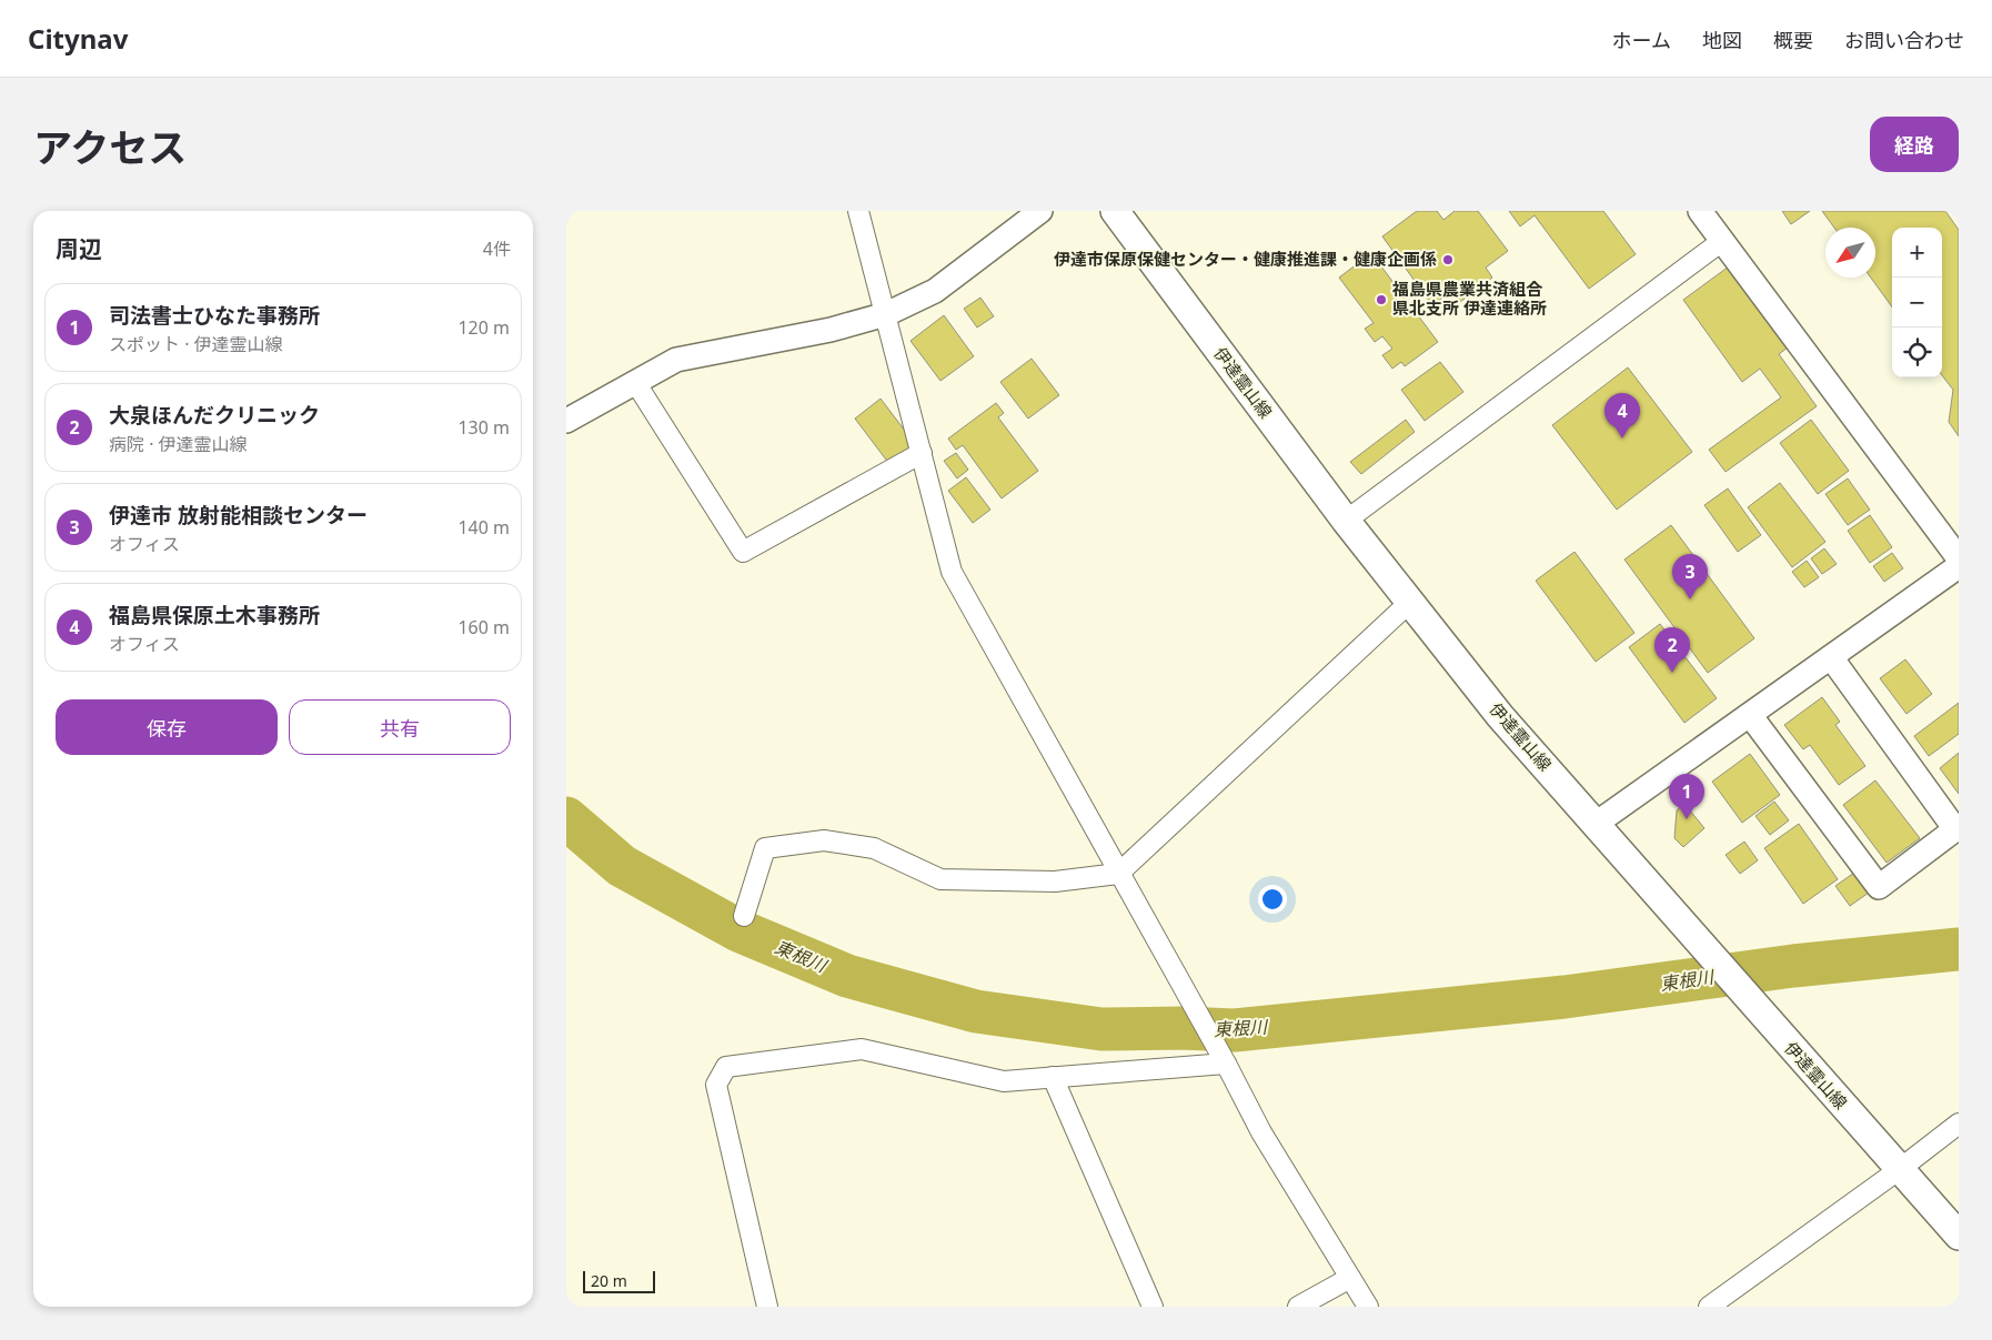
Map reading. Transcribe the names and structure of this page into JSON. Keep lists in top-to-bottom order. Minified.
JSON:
{"streets":{"main road":["伊達霊山線"]},"water":["東根川"],"places":["伊達市保原保健センター・健康推進課・健康企画係","福島県農業共済組合 県北支所 伊達連絡所"],"scale_bar":"20 m","north":"bottom left","page":{"header":"Citynav","nav":["ホーム","地図","概要","お問い合わせ"],"title":"アクセス","buttons":["経路",["保存","共有"]],"heading":["周辺","4件"],"map_buttons":["+","−"],"list":[{"mark":"1","name":"司法書士ひなた事務所","note":"スポット · 伊達霊山線","value":"120 m"},{"mark":"2","name":"大泉ほんだクリニック","note":"病院 · 伊達霊山線","value":"130 m"},{"mark":"3","name":"伊達市 放射能相談センター","note":"オフィス","value":"140 m"},{"mark":"4","name":"福島県保原土木事務所","note":"オフィス","value":"160 m"}],"pins":["4","3","2","1"],"scale":"20 m"}}
